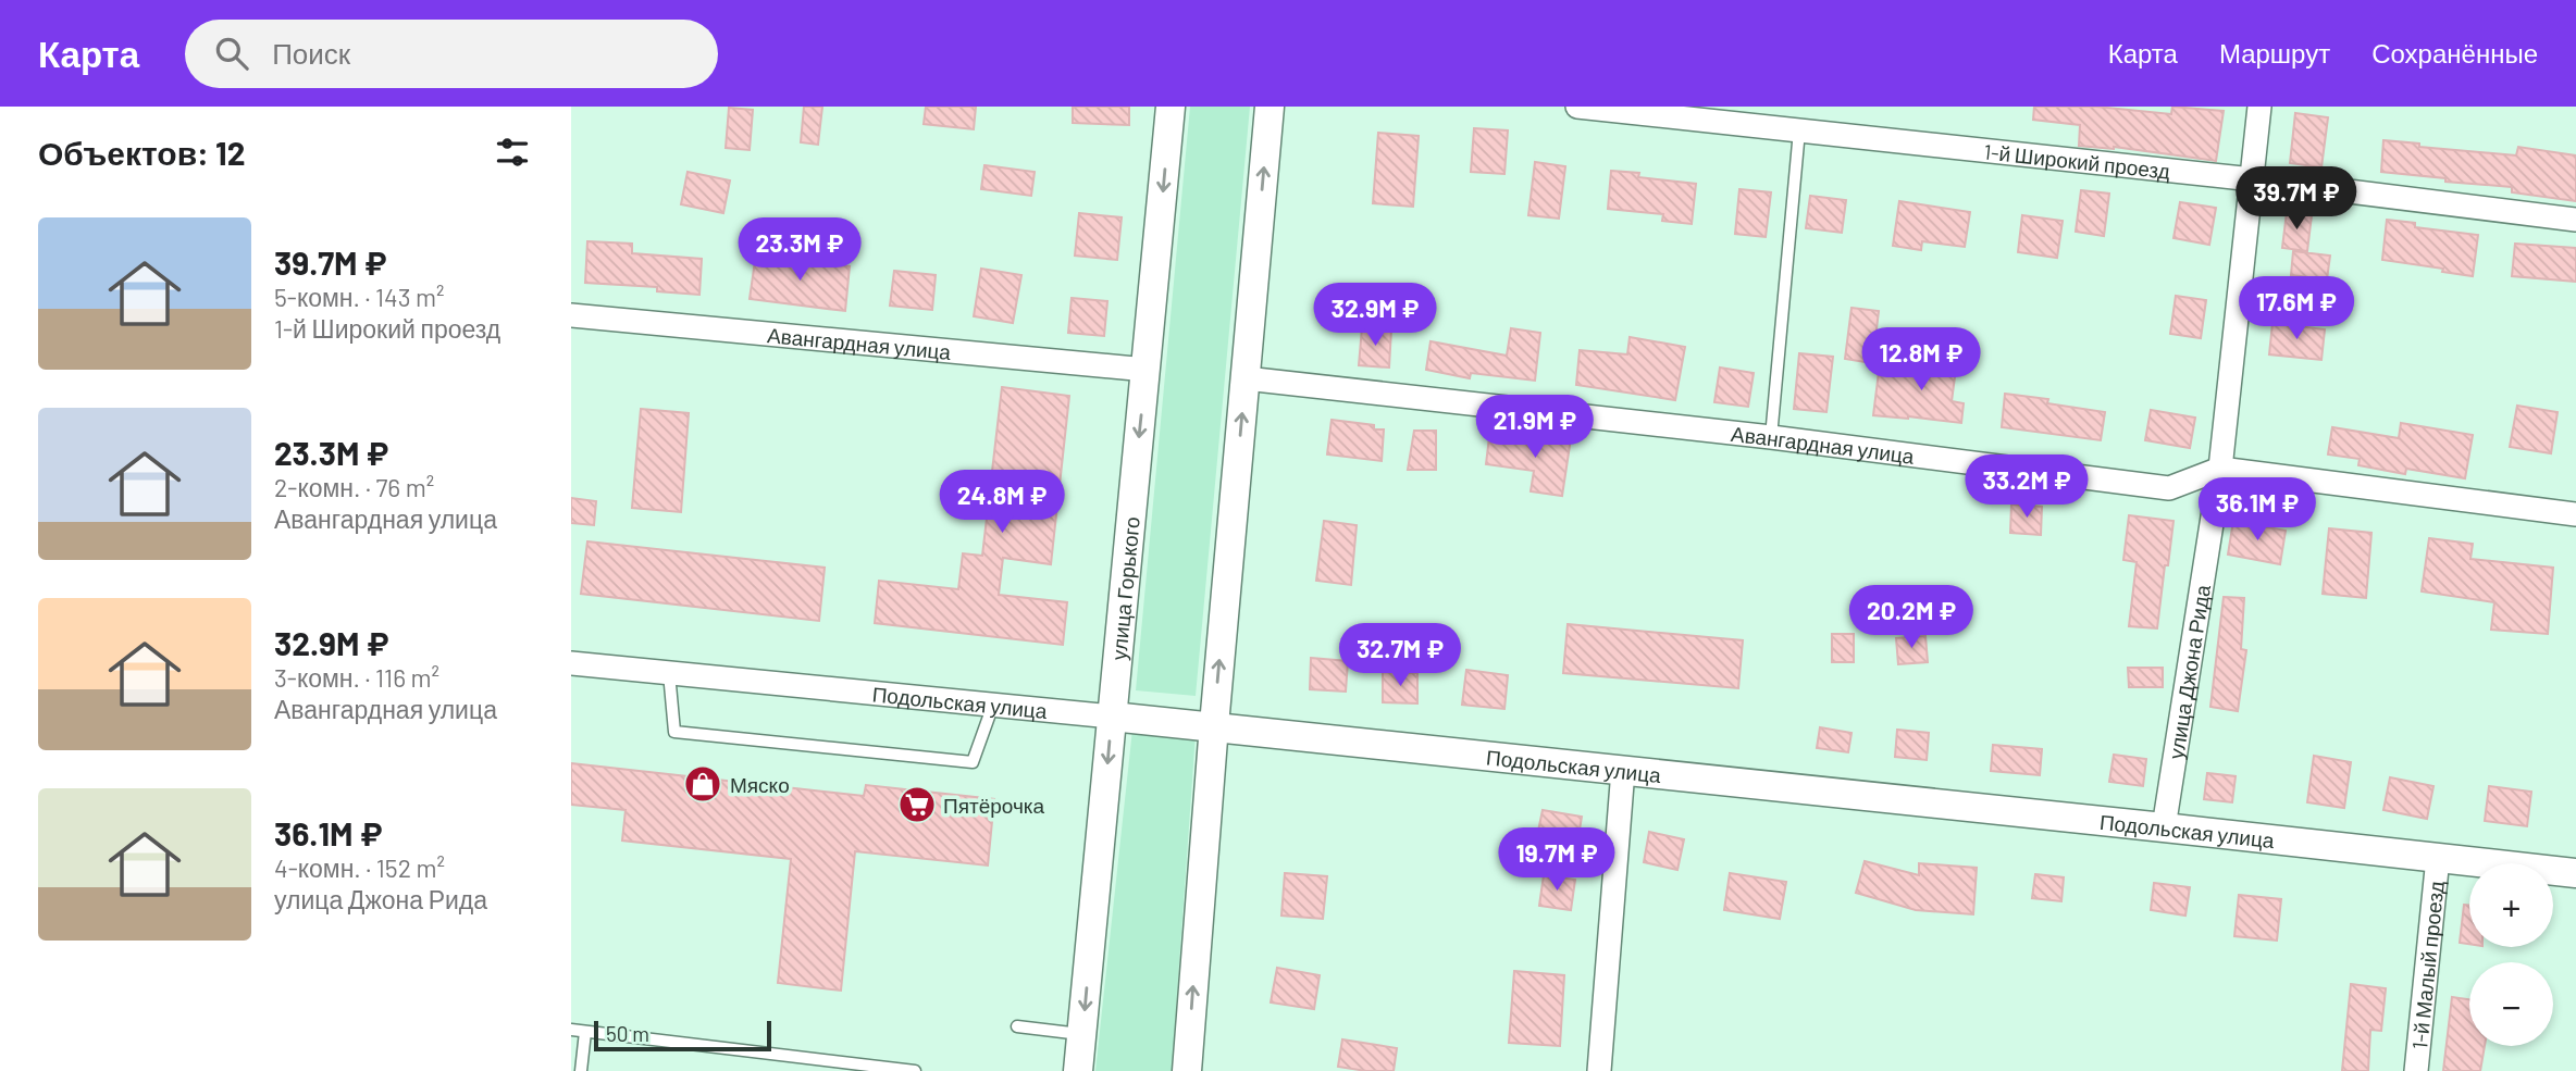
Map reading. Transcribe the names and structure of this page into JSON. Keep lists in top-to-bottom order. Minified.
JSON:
{"streets":{"street":["1-й Широкий проезд","Авангардная улица","улица Горького","улица Джона Рида","Подольская улица","1-й Малый проезд"]},"crossings":[["1-й Широкий проезд","улица Джона Рида"],["Авангардная улица","улица Горького"],["Авангардная улица","улица Джона Рида"],["улица Горького","Подольская улица"],["улица Джона Рида","Подольская улица"],["Подольская улица","1-й Малый проезд"]],"places":{"shop":["Мяско"],"supermarket":["Пятёрочка"]},"scale_bar":"50 m","page":{"header":"Карта","search":"Поиск","nav":["Карта","Маршрут","Сохранённые"],"heading":"Объектов: 12","price":["39.7M ₽","23.3M ₽","17.6M ₽","32.9M ₽","12.8M ₽","21.9M ₽","33.2M ₽","24.8M ₽","36.1M ₽","20.2M ₽","32.7M ₽","19.7M ₽"],"list":[{"name":"39.7M ₽","note":"5-комн. · 143 m² · 1-й Широкий проезд"},{"name":"23.3M ₽","note":"2-комн. · 76 m² · Авангардная улица"},{"name":"32.9M ₽","note":"3-комн. · 116 m² · Авангардная улица"},{"name":"36.1M ₽","note":"4-комн. · 152 m² · улица Джона Рида"}],"map_buttons":["+","−"],"scale":"50 m"}}
